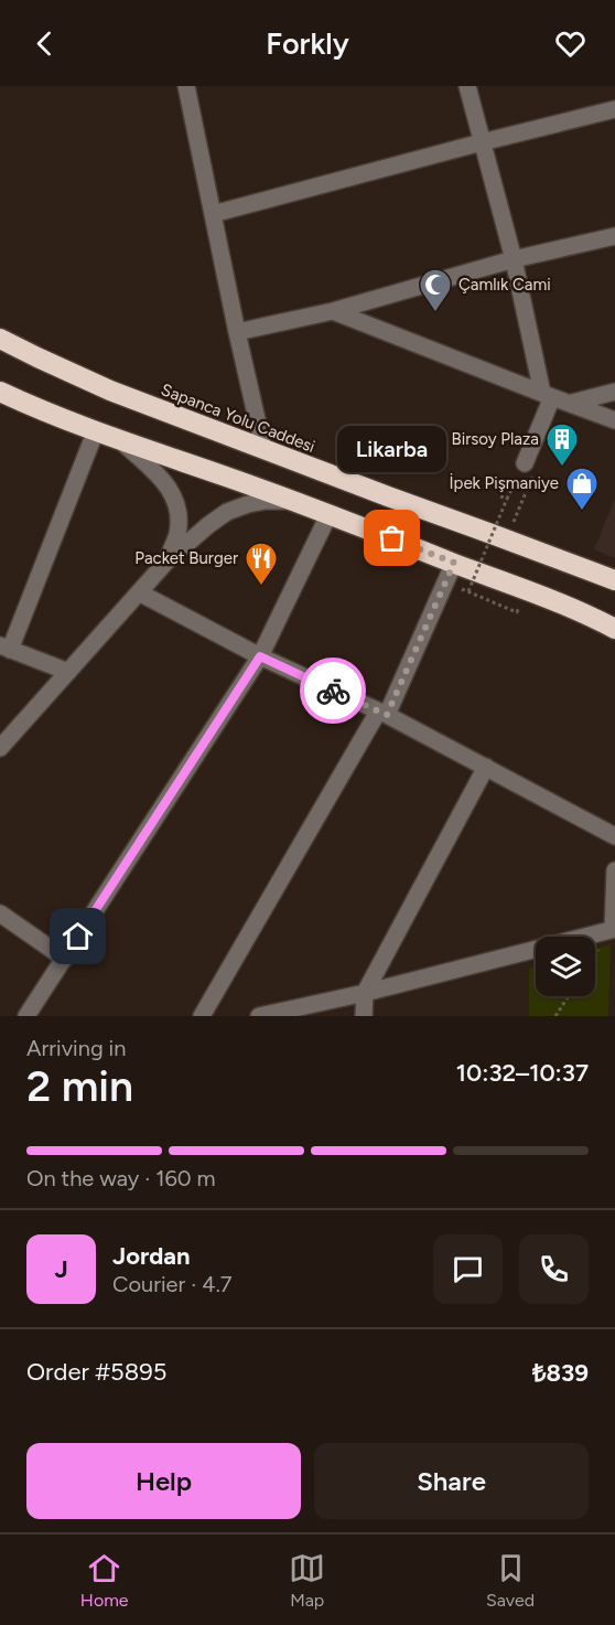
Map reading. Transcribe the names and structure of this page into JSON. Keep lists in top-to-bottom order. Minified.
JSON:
{"streets":{"highway":["Sapanca Yolu Caddesi"]},"places":{"mosque":["Çamlık Cami"],"building":["Birsoy Plaza"],"shop":["İpek Pişmaniye"],"other":["Likarba"],"restaurant":["Packet Burger"]},"page":{"header":"Forkly","bubble":"Likarba","heading":["2 min","Arriving in","10:32–10:37"],"panel":["Jordan","Courier · 4.7","Order #5895","₺839"],"bar":"On the way · 160 m","round":"J","buttons":["Help","Share"],"tabs":["Home","Map","Saved"]}}
